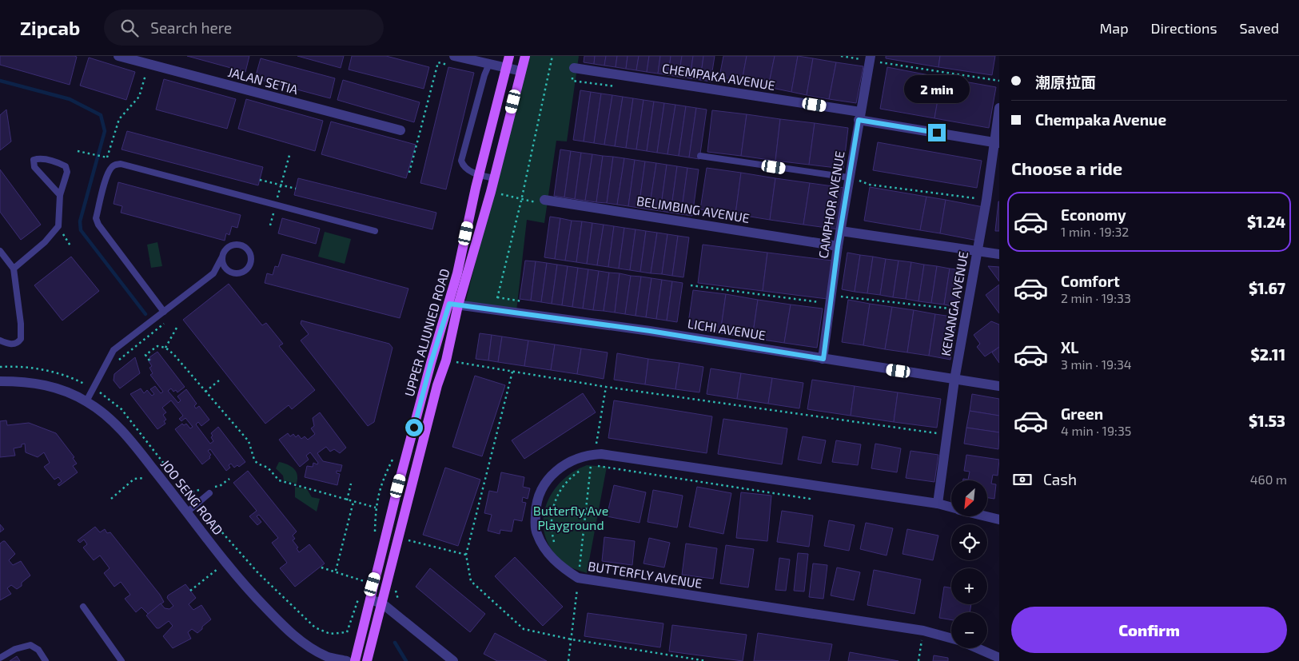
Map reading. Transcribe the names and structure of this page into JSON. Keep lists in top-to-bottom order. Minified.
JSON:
{"streets":{"main road":["UPPER ALJUNIED ROAD"],"street":["CHEMPAKA AVENUE","JALAN SETIA","CAMPHOR AVENUE","BELIMBING AVENUE","KENANGA AVENUE","LICHI AVENUE","JOO SENG ROAD","BUTTERFLY AVENUE"]},"crossings":[["CHEMPAKA AVENUE","CAMPHOR AVENUE"],["CHEMPAKA AVENUE","KENANGA AVENUE"],["CAMPHOR AVENUE","BELIMBING AVENUE"],["CAMPHOR AVENUE","LICHI AVENUE"],["KENANGA AVENUE","LICHI AVENUE"],["KENANGA AVENUE","BUTTERFLY AVENUE"],["LICHI AVENUE","UPPER ALJUNIED ROAD"]],"parks":["Butterfly Ave Playground"],"north":"bottom left","page":{"header":"Zipcab","search":"Search here","nav":["Map","Directions","Saved"],"banner":["潮原拉面","Chempaka Avenue"],"bubble":"2 min","heading":"Choose a ride","list":[{"name":"Economy","note":"1 min · 19:32","value":"$1.24"},{"name":"Comfort","note":"2 min · 19:33","value":"$1.67"},{"name":"XL","note":"3 min · 19:34","value":"$2.11"},{"name":"Green","note":"4 min · 19:35","value":"$1.53"}],"pay":["Cash","460 m"],"map_buttons":["+","−"],"buttons":"Confirm"}}
